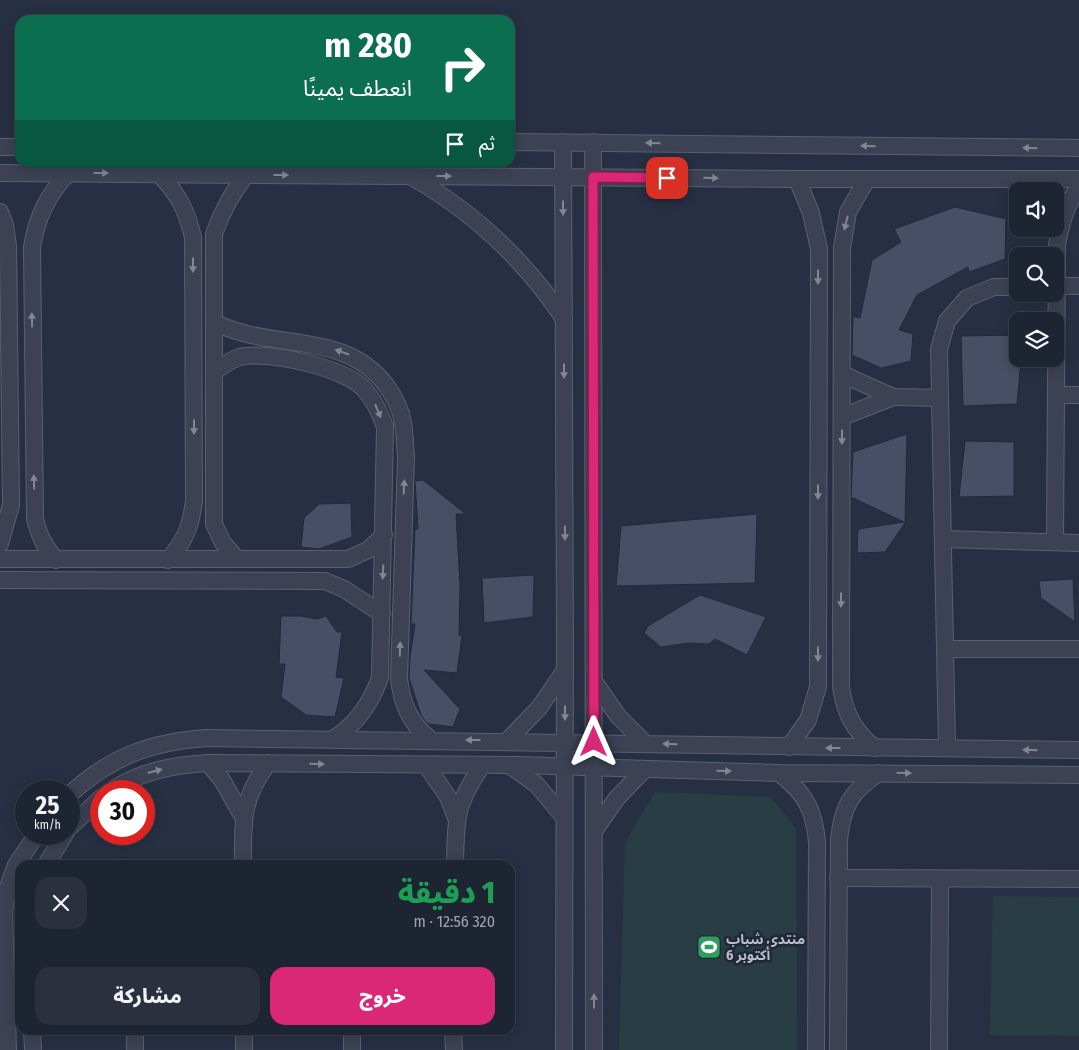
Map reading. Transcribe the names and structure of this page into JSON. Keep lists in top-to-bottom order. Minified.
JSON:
{"places":{"sports":["منتدى شباب 6 أكتوبر"]},"page":{"turn":["280 m","انعطف يمينًا"],"then":"ثم","speed":"25 km/h","limit":"30","heading":["1 دقيقة","320 m · 12:56"],"buttons":["خروج","مشاركة"]}}
